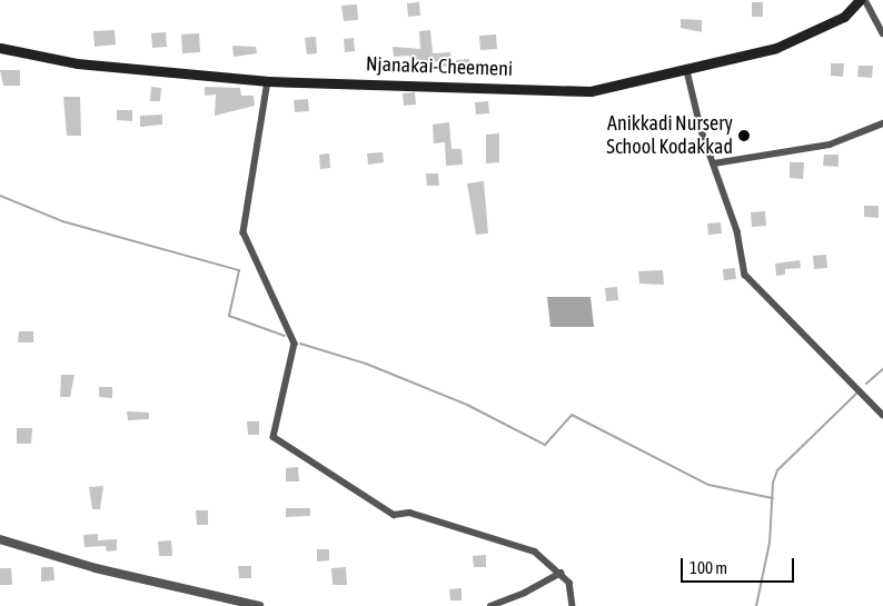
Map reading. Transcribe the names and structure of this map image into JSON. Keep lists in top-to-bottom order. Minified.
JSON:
{"streets":{"main road":["Njanakai-Cheemeni"]},"places":["Anikkadi Nursery School Kodakkad"],"scale_bar":"100 m"}
